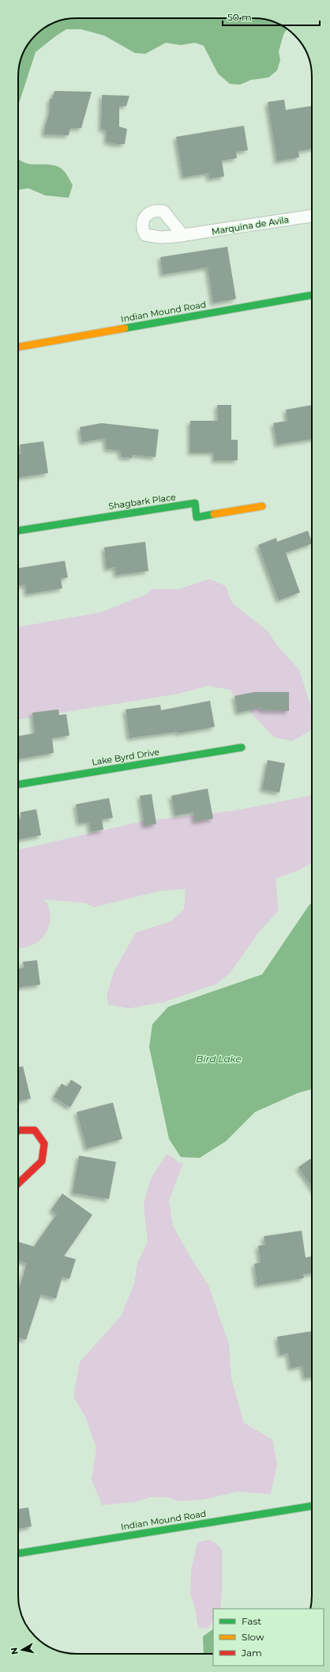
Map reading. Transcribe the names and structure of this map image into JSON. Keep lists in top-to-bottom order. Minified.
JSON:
{"streets":{"street":["Marquina de Avila","Indian Mound Road","Shagbark Place","Lake Byrd Drive"]},"water":["Bird Lake"],"legend":["Fast","Slow","Jam"],"scale_bar":"50 m","north":"left"}
